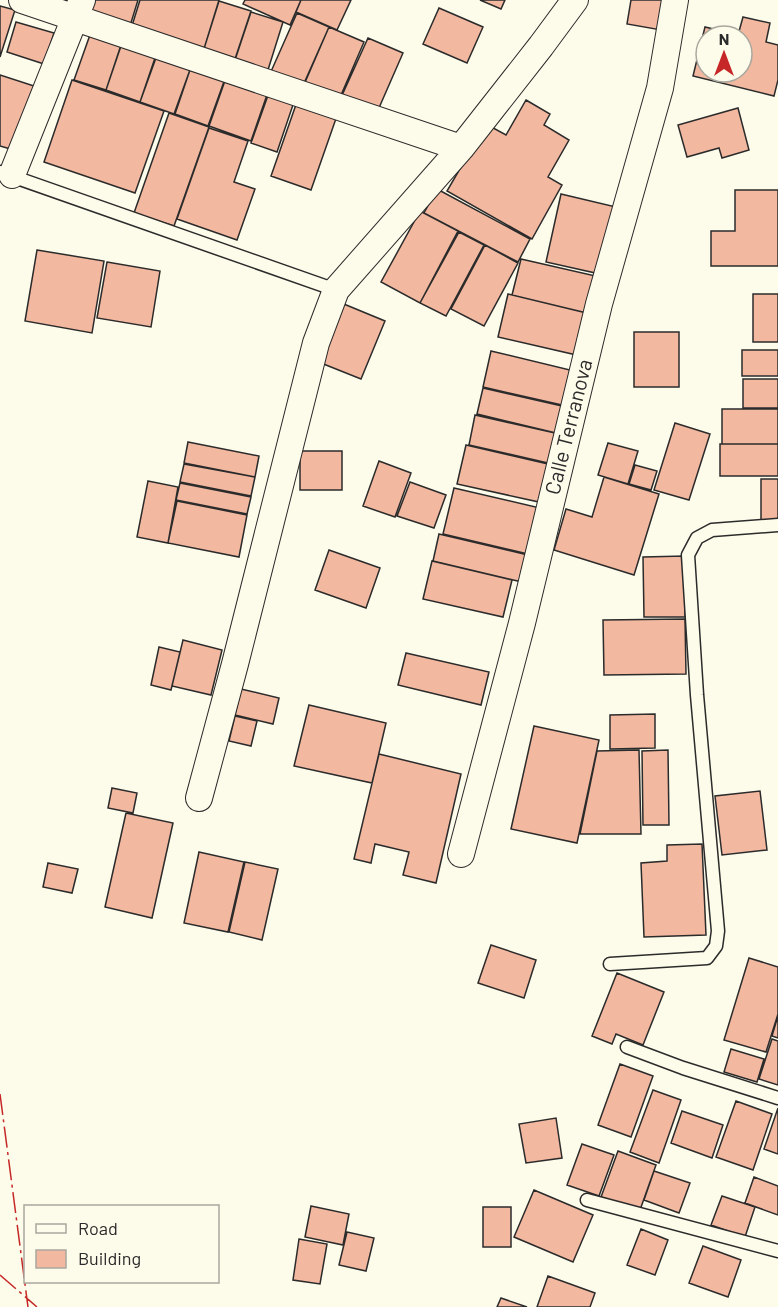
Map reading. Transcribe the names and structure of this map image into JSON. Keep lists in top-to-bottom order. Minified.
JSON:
{"streets":{"street":["Calle Terranova"]},"legend":["Road","Building"],"north":"top"}
